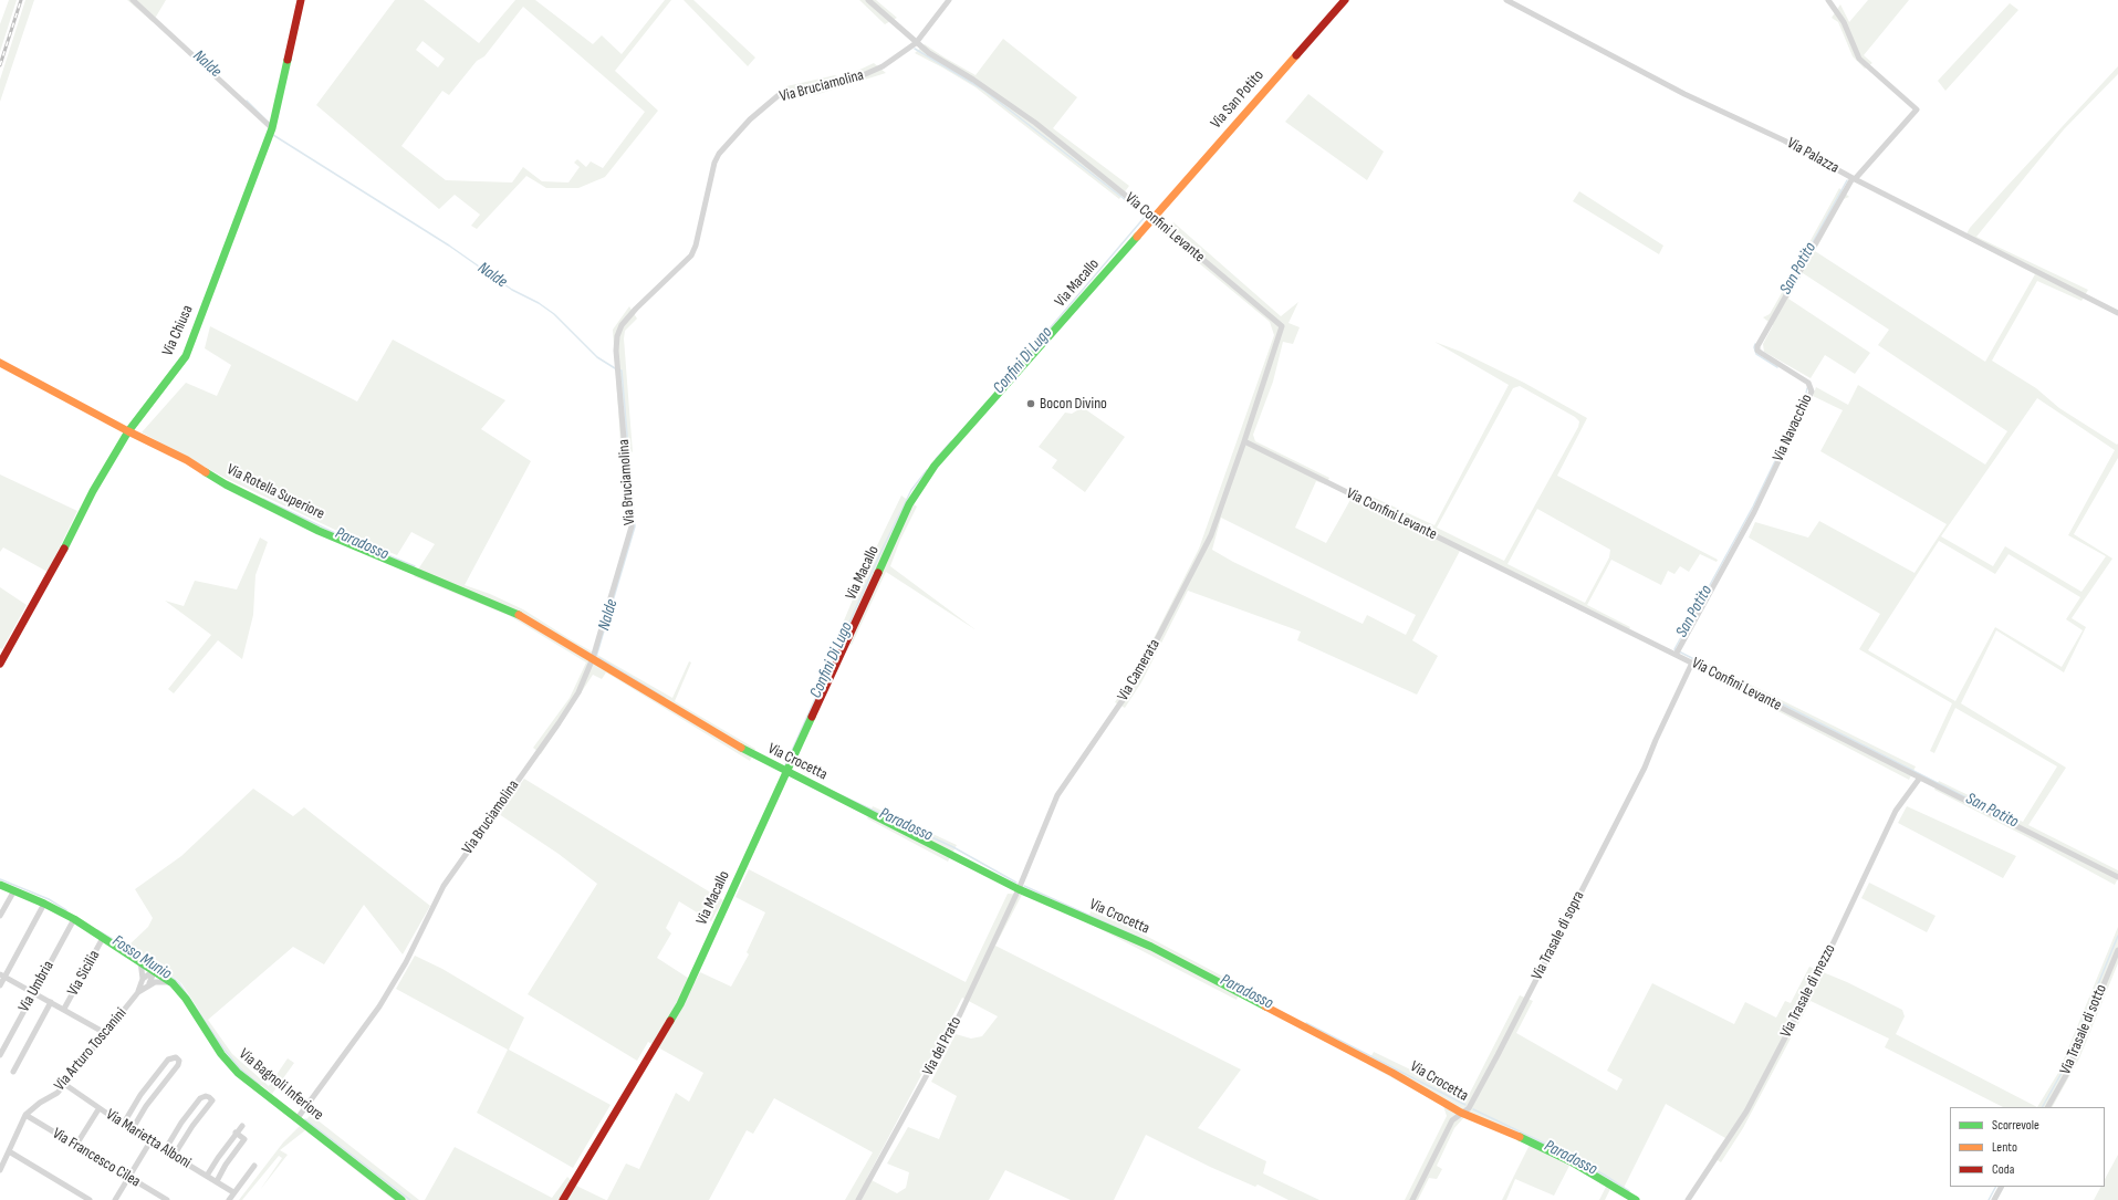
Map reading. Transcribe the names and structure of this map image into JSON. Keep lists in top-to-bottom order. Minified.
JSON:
{"streets":{"street":["Via Bruciamolina","Via San Potito","Via Palazza","Via Confini Levante","Via Macallo","Via Chiusa","Via Navacchio","Via Rotella Superiore","Via Camerata","Via Crocetta","Via Trasale di sopra","Via Sicilia","Via Umbria","Via Trasale di mezzo","Via Trasale di sotto","Via del Prato","Via Arturo Toscanini","Via Bagnoli Inferiore","Via Marietta Alboni","Via Francesco Cilea"]},"crossings":[["Via Bruciamolina","Via Confini Levante"],["Via Bruciamolina","Via Rotella Superiore"],["Via Bruciamolina","Via Crocetta"],["Via Bruciamolina","Via Bagnoli Inferiore"],["Via San Potito","Via Confini Levante"],["Via San Potito","Via Macallo"],["Via Palazza","Via Navacchio"],["Via Confini Levante","Via Macallo"],["Via Confini Levante","Via Navacchio"],["Via Confini Levante","Via Camerata"],["Via Confini Levante","Via Trasale di sopra"],["Via Confini Levante","Via Trasale di mezzo"],["Via Macallo","Via Crocetta"],["Via Chiusa","Via Rotella Superiore"],["Via Rotella Superiore","Via Crocetta"],["Via Camerata","Via Crocetta"],["Via Camerata","Via del Prato"],["Via Crocetta","Via Trasale di sopra"],["Via Crocetta","Via del Prato"],["Via Sicilia","Via Bagnoli Inferiore"],["Via Umbria","Via Bagnoli Inferiore"],["Via Arturo Toscanini","Via Bagnoli Inferiore"],["Via Arturo Toscanini","Via Marietta Alboni"],["Via Arturo Toscanini","Via Francesco Cilea"]],"water":["Nalde","San Potito","Confini Di Lugo","Paradosso","Fosso Munio"],"places":["Bocon Divino"],"legend":["Scorrevole","Lento","Coda"]}
